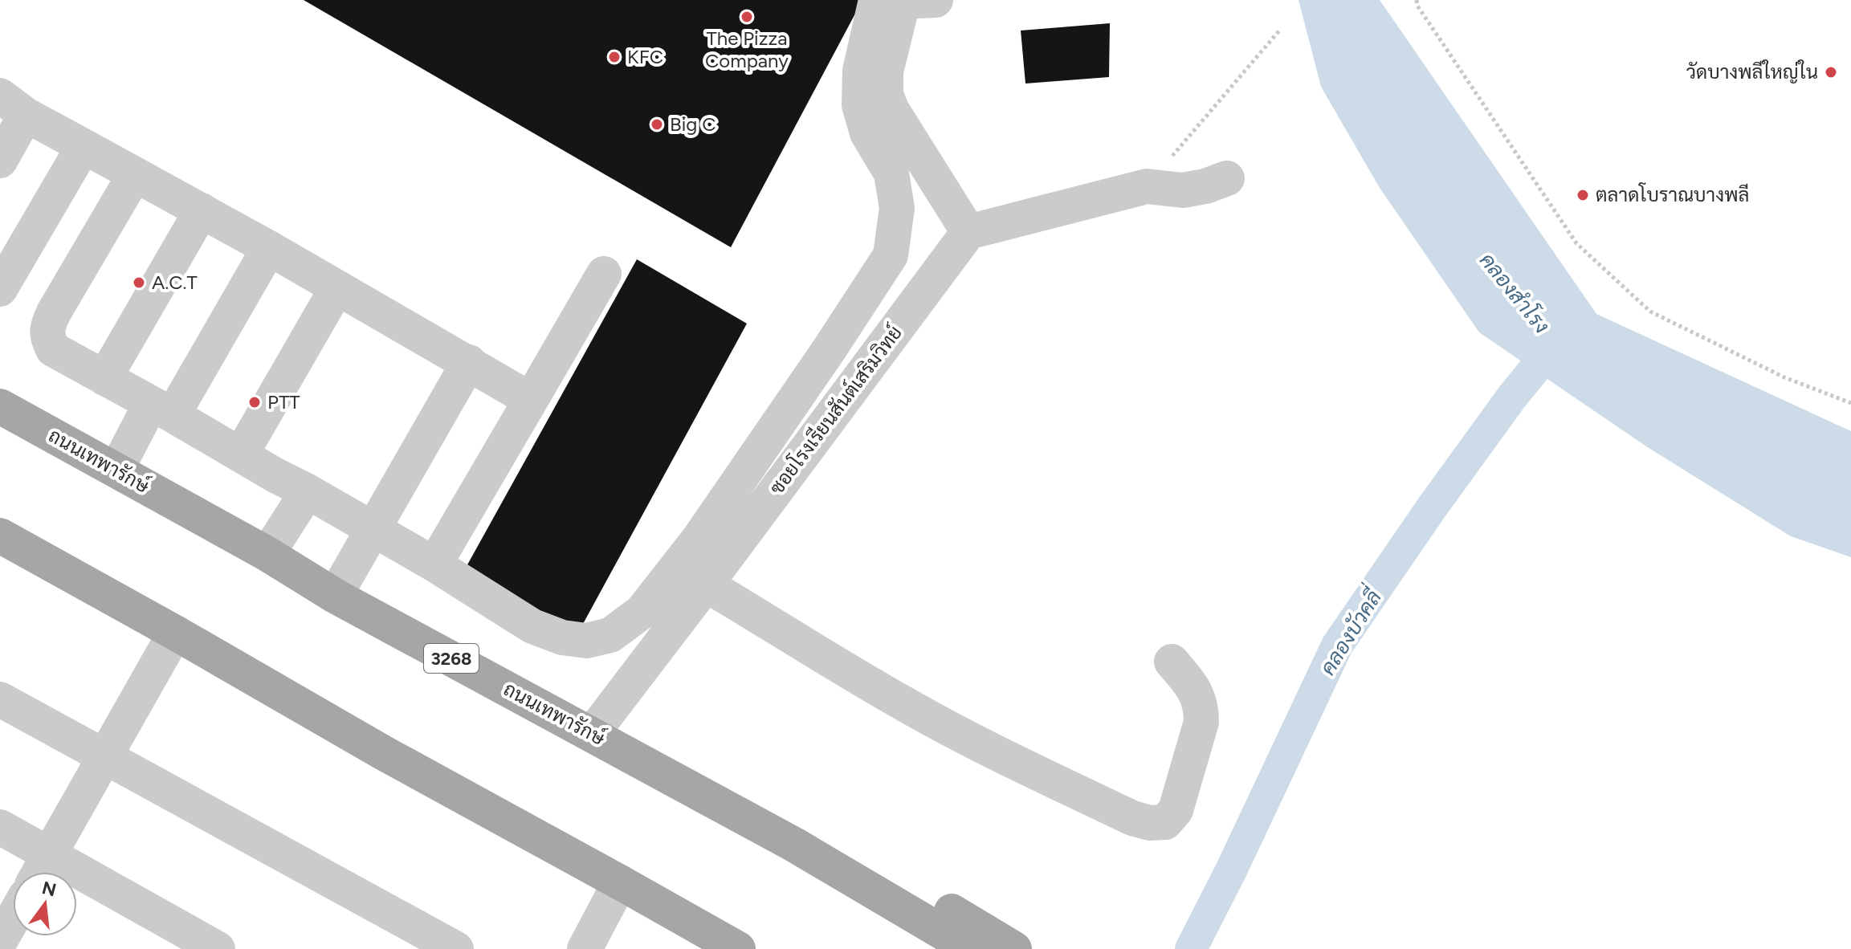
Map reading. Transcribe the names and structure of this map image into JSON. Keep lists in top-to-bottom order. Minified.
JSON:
{"streets":{"main road":["ถนนเทพารักษ์","3268"],"street":["ซอยโรงเรียนสันต์เสริมวิทย์"]},"crossings":[["ซอยโรงเรียนสันต์เสริมวิทย์","ถนนเทพารักษ์"]],"water":["คลองสำโรง","คลองบัวคลี่"],"places":["The Pizza Company","KFC","วัดบางพลีใหญ่ใน","Big C","ตลาดโบราณบางพลี","A.C.T","PTT"],"north":"top"}
